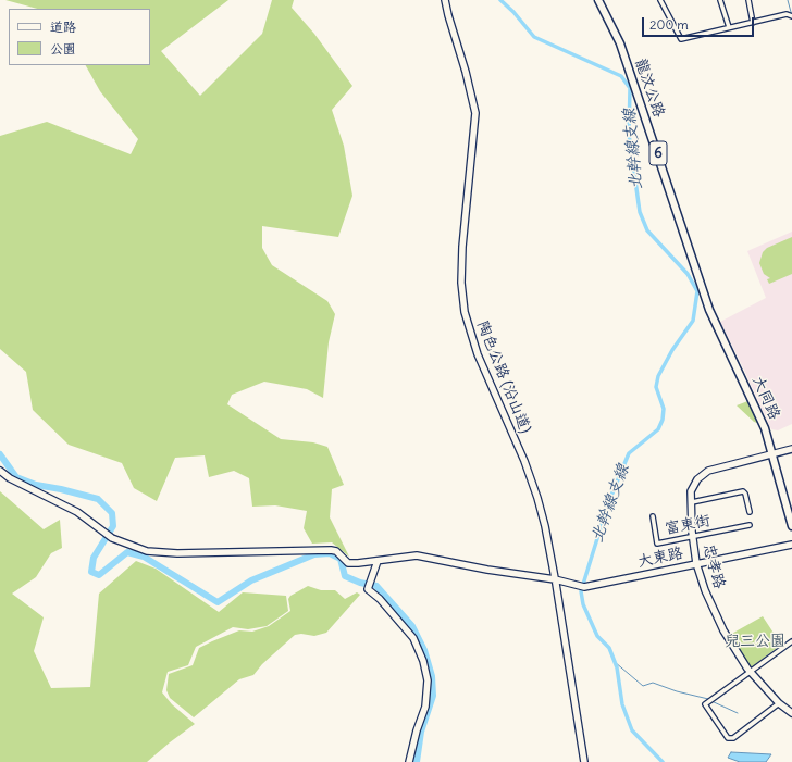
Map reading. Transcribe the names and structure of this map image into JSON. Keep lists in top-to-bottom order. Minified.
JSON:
{"streets":{"main road":["龍汶公路","6","大同路"],"street":["陶色公路 (沿山道)","富東街","大東路","忠孝路"]},"crossings":[["龍汶公路","大同路"],["陶色公路 (沿山道)","大東路"],["大同路","忠孝路"],["富東街","忠孝路"],["大東路","忠孝路"]],"water":["北幹線支線"],"parks":["兒三公園"],"legend":["道路","公園"],"scale_bar":"200 m"}
